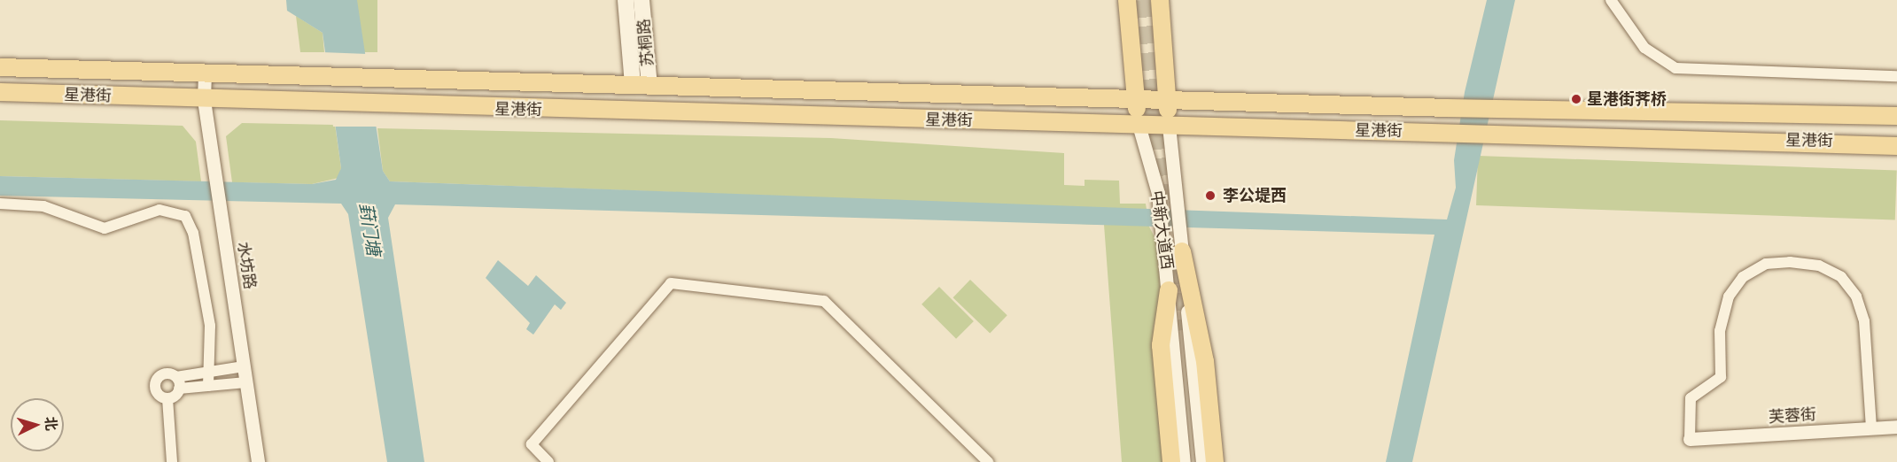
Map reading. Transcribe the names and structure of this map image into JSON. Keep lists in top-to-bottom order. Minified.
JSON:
{"streets":{"main road":["苏桐路","星港街","中新大道西"],"street":["水坊路","芙蓉街"]},"crossings":[["苏桐路","星港街"],["星港街","中新大道西"],["星港街","水坊路"]],"water":["葑门塘"],"places":["星港街荠桥","李公堤西"],"north":"right"}
